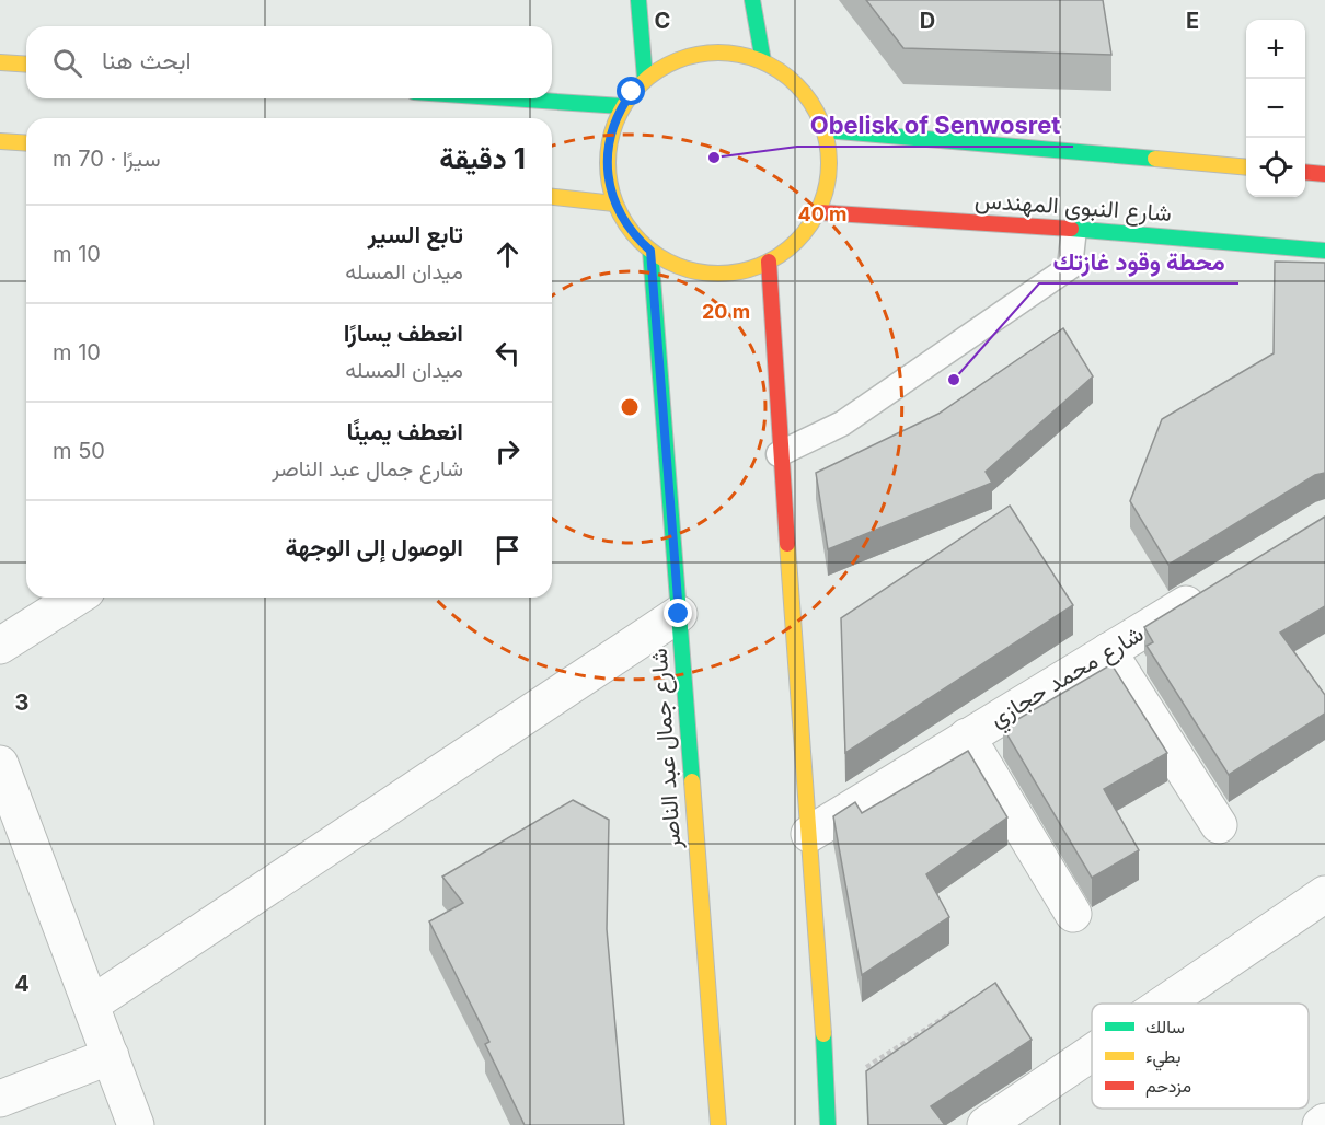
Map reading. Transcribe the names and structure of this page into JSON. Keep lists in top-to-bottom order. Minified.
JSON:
{"streets":{"main road":["شارع النبوى المهندس","شارع جمال عبد الناصر"],"street":["شارع محمد حجازي"]},"crossings":[["شارع النبوى المهندس","شارع جمال عبد الناصر"]],"places":["Obelisk of Senwosret","محطة وقود غازتك"],"legend":["سالك","بطيء","مزدحم"],"page":{"map_buttons":["+","−"],"search":"ابحث هنا","heading":["1 دقيقة","سيرًا · 70 m"],"list":[["تابع السير","ميدان المسله","10 m"],["انعطف يسارًا","ميدان المسله","10 m"],["انعطف يمينًا","شارع جمال عبد الناصر","50 m"],"الوصول إلى الوجهة"]},"grid":{"columns":["C","D","E"],"rows":["3","4"]},"rings":["40 m","20 m"]}
